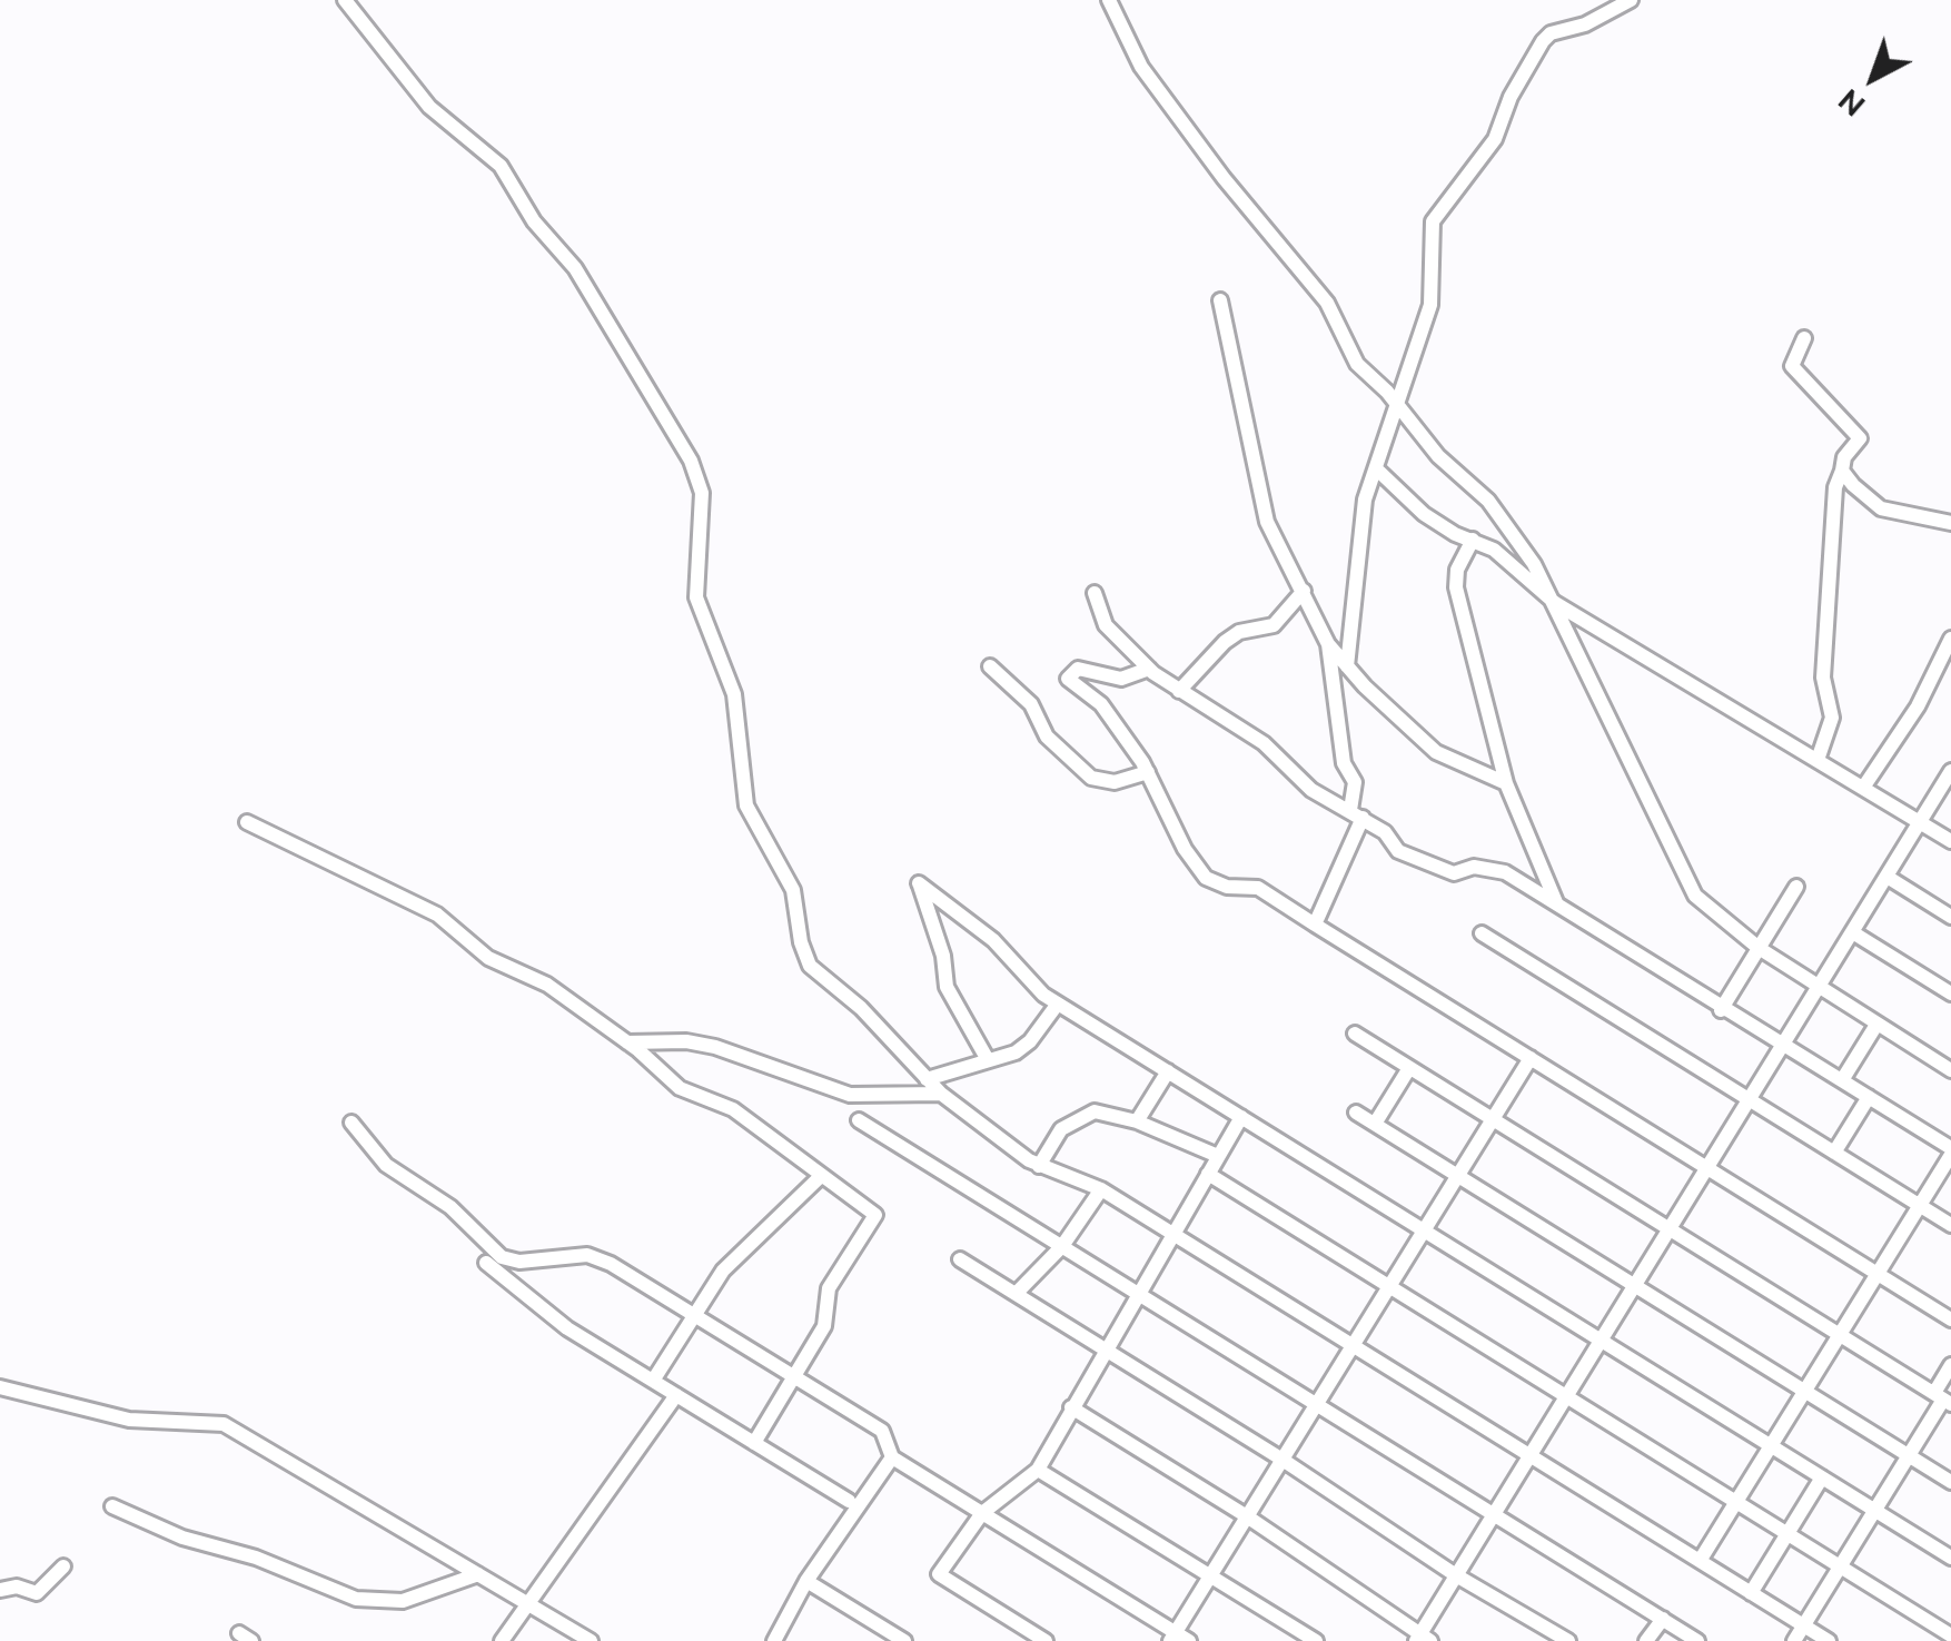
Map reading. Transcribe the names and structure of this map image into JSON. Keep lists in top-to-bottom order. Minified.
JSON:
{"north":"bottom left"}
